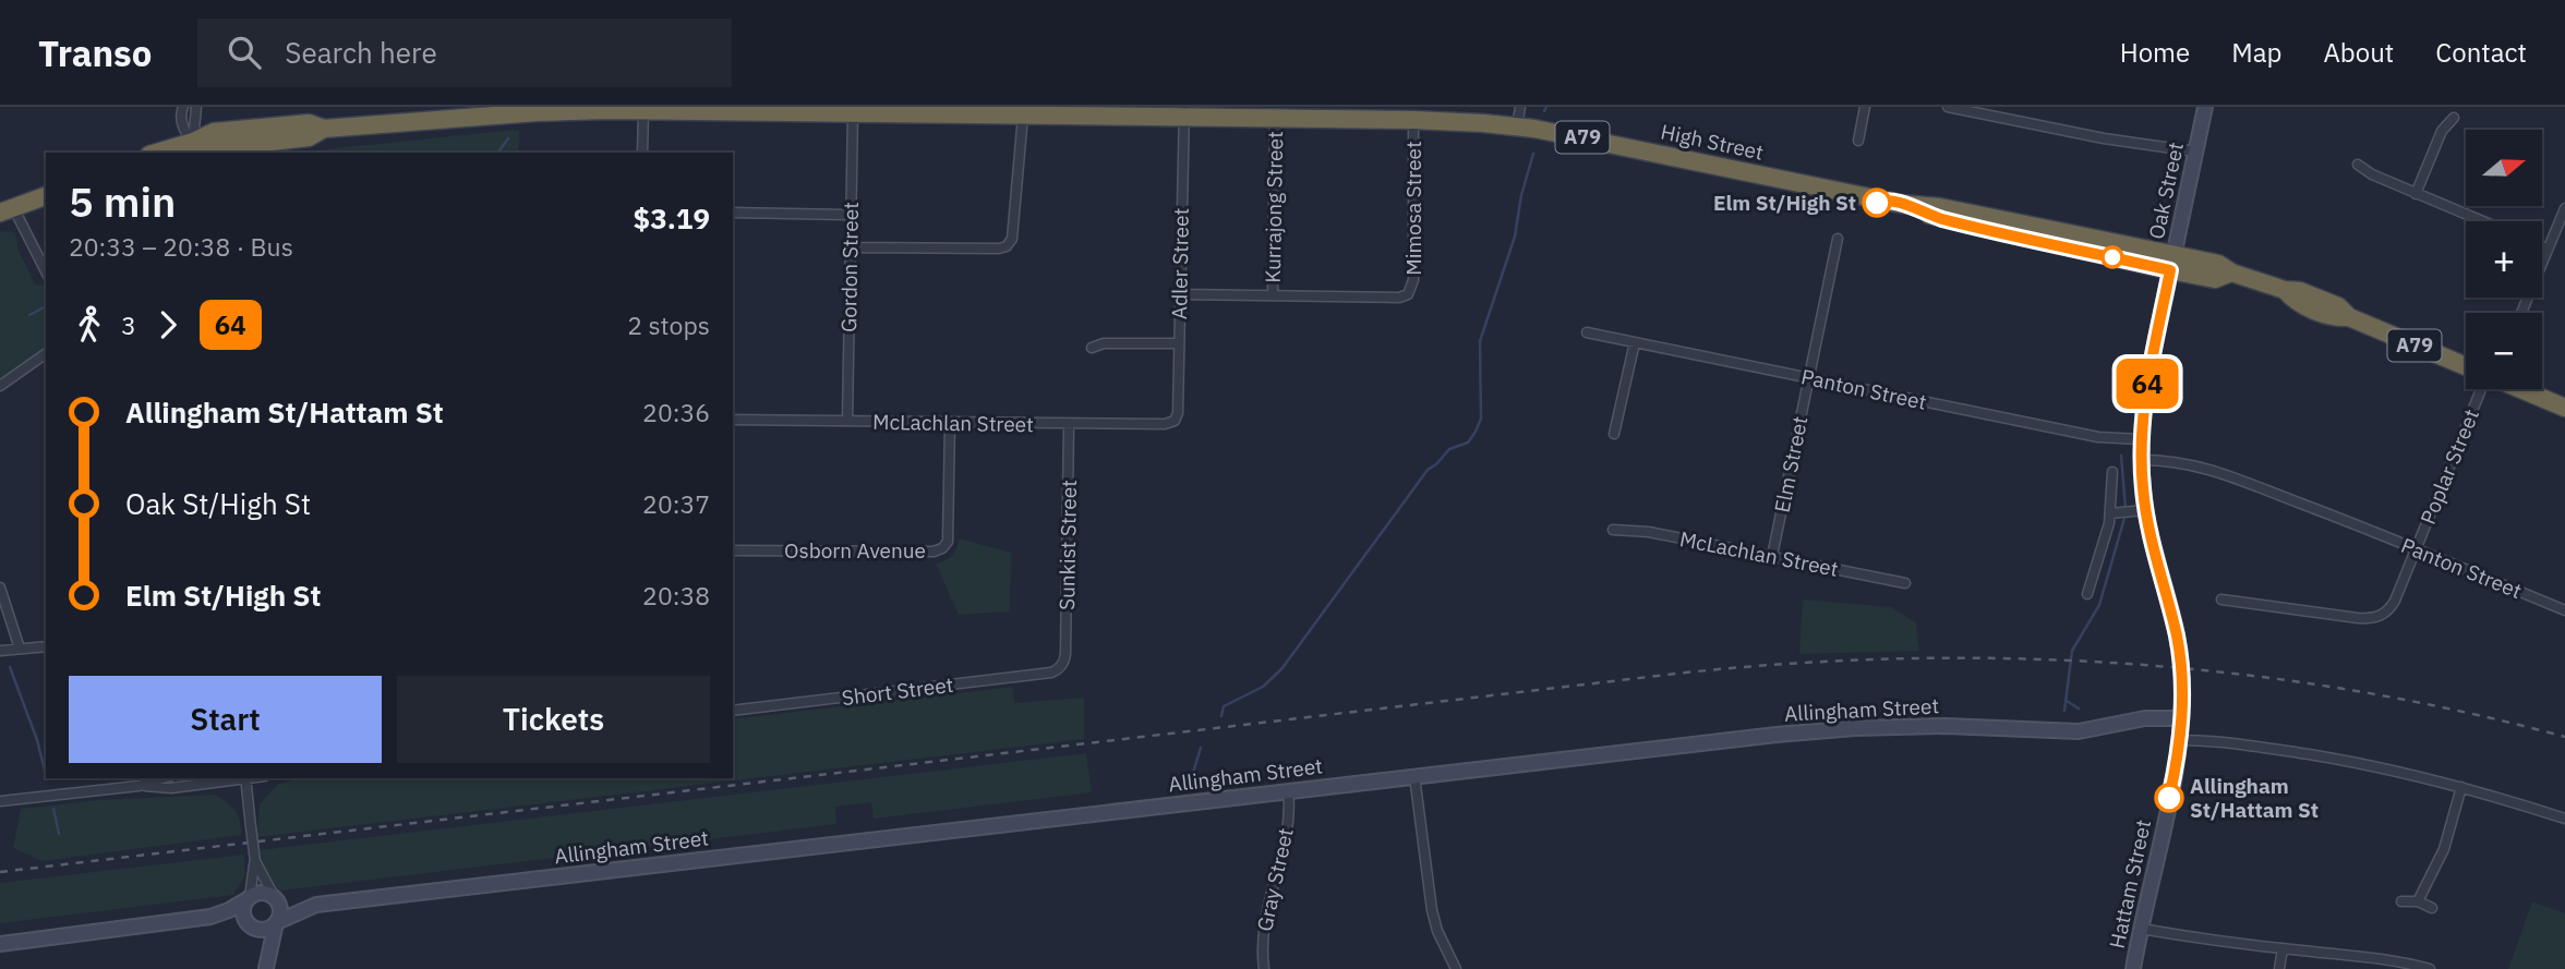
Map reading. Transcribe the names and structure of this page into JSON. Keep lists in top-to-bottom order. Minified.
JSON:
{"streets":{"highway":["A79","High Street"],"street":["Oak Street","Kurrajong Street","Mimosa Street","Adler Street","Gordon Street","Panton Street","McLachlan Street","Elm Street","Poplar Street","Sunkist Street","Osborn Avenue","Short Street","Allingham Street","Gray Street","Hattam Street"]},"crossings":[["High Street","Oak Street"],["High Street","Kurrajong Street"],["High Street","Mimosa Street"],["High Street","Adler Street"],["High Street","Gordon Street"],["Oak Street","Panton Street"],["Oak Street","Allingham Street"],["Oak Street","Hattam Street"],["Kurrajong Street","Mimosa Street"],["Adler Street","McLachlan Street"],["Gordon Street","McLachlan Street"],["Panton Street","Elm Street"],["Panton Street","Poplar Street"],["McLachlan Street","Elm Street"],["McLachlan Street","Sunkist Street"],["McLachlan Street","Osborn Avenue"],["Sunkist Street","Short Street"],["Allingham Street","Gray Street"],["Allingham Street","Hattam Street"]],"places":["Elm St/High St","Allingham St/Hattam St"],"lines":["bus line 64"],"north":"right","page":{"header":"Transo","search":"Search here","nav":["Home","Map","About","Contact"],"on_map":"64","map_buttons":["+","−"],"heading":["5 min","20:33 – 20:38 · Bus","$3.19"],"legs":["3","64","2 stops"],"list":[{"name":"Allingham St/Hattam St","value":"20:36"},{"name":"Oak St/High St","value":"20:37"},{"name":"Elm St/High St","value":"20:38"}],"buttons":["Start","Tickets"]}}
